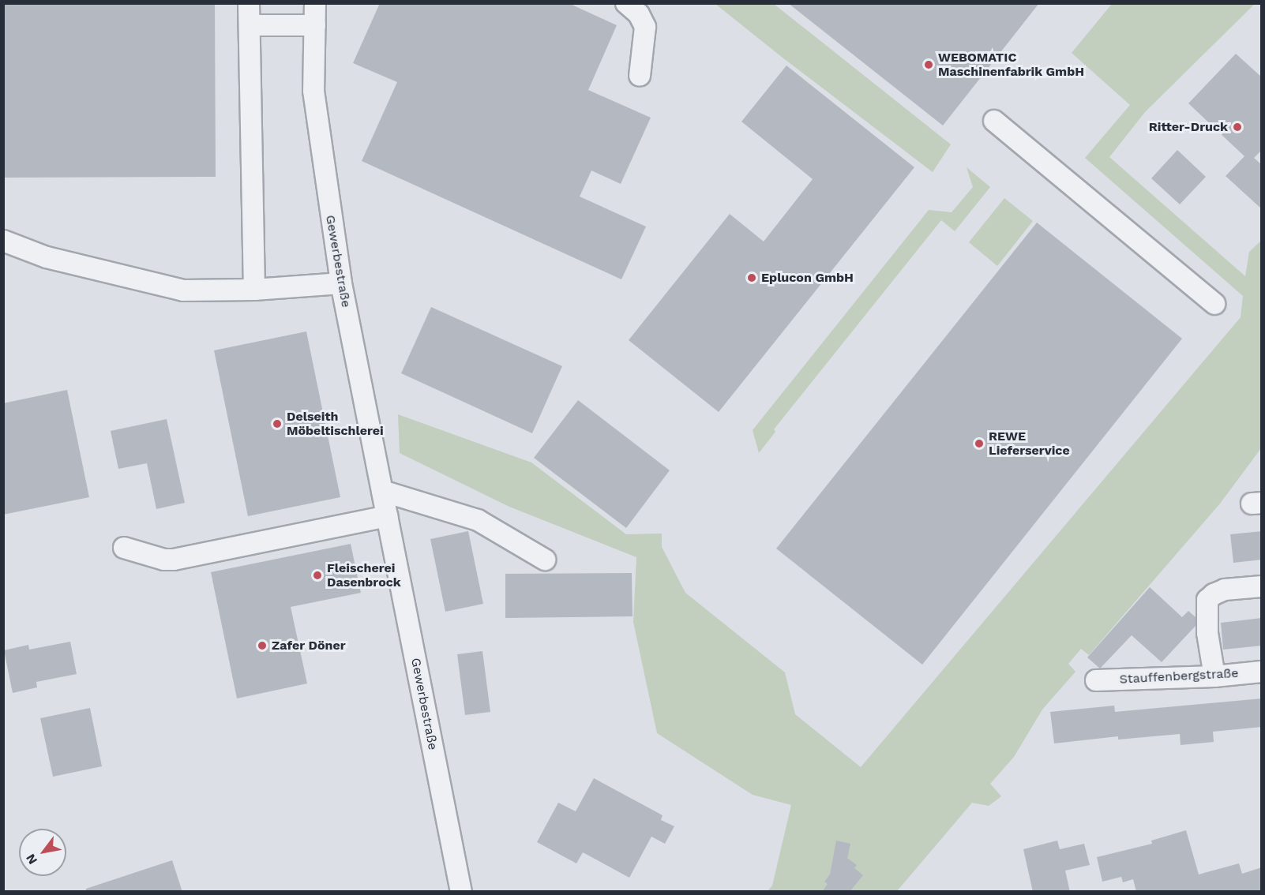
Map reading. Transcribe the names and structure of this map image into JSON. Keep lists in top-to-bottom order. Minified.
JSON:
{"streets":{"street":["Gewerbestraße","Stauffenbergstraße"]},"places":["WEBOMATIC Maschinenfabrik GmbH","Ritter-Druck","Eplucon GmbH","Delseith Möbeltischlerei","REWE Lieferservice","Fleischerei Dasenbrock","Zafer Döner"],"north":"bottom left"}
